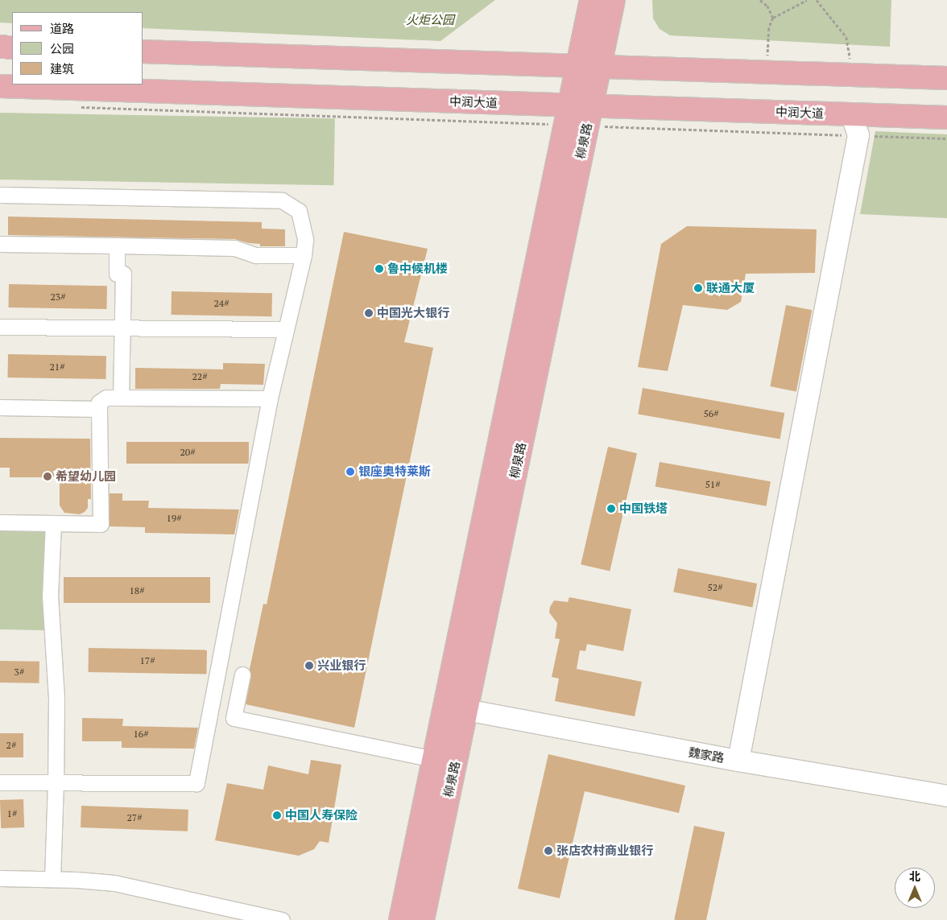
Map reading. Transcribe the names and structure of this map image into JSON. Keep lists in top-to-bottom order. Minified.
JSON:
{"streets":{"main road":["中润大道","柳泉路"],"street":["魏家路"]},"crossings":[["中润大道","柳泉路"],["柳泉路","魏家路"]],"parks":["火炬公园"],"places":["鲁中候机楼","联通大厦","中国光大银行","银座奥特莱斯","希望幼儿园","中国铁塔","兴业银行","中国人寿保险","张店农村商业银行"],"house_numbers":["23#","24#","21#","22#","56#","20#","51#","19#","52#","18#","17#","3#","16#","2#","1#","27#"],"legend":["道路","公园","建筑"],"north":"top"}
